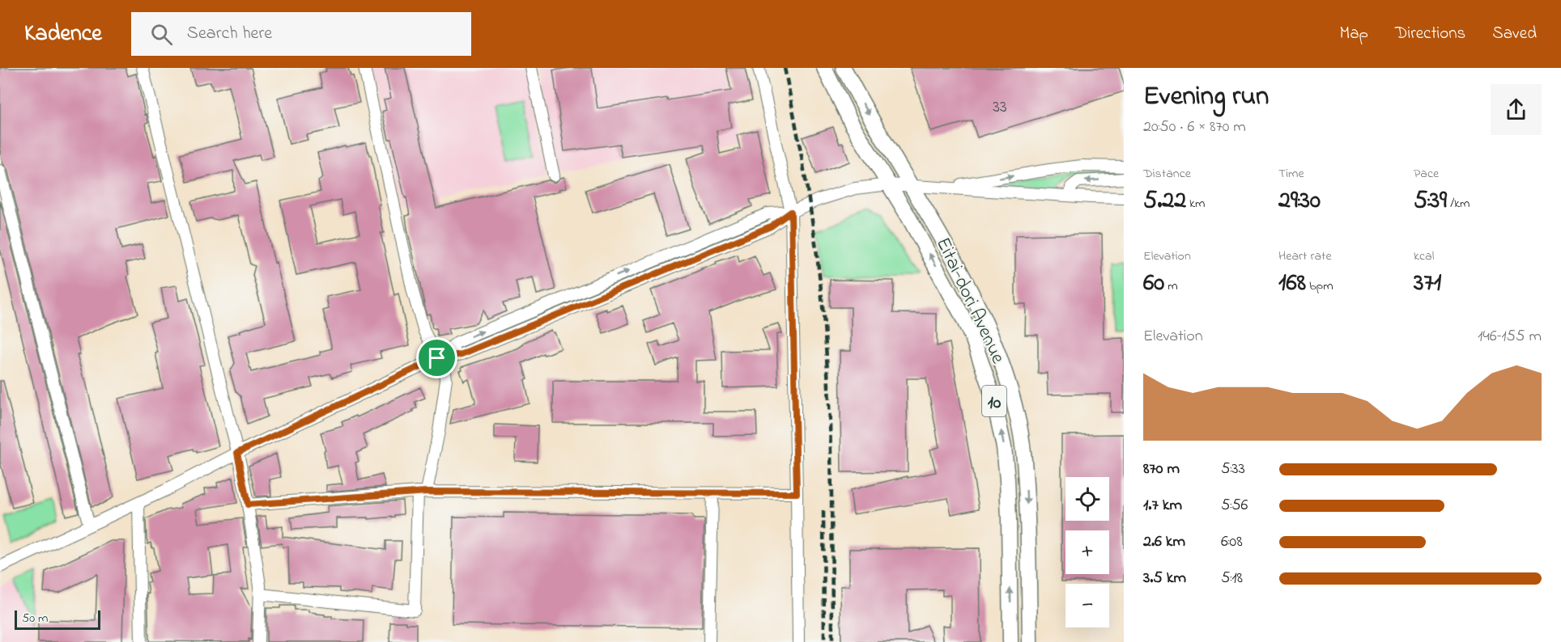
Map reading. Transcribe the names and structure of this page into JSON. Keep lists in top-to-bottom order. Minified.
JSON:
{"streets":{"main road":["Eitai-dori Avenue","10"]},"crossings":[["Eitai-dori Avenue","10"]],"house_numbers":["33"],"scale_bar":"50 m","page":{"header":"Kadence","search":"Search here","nav":["Map","Directions","Saved"],"heading":["Evening run","20:50 · 6 × 870 m"],"stats":[["Distance","5.22 km"],["Time","29:30"],["Pace","5:39 /km"],["Elevation","60 m"],["Heart rate","168 bpm"],["kcal","371"]],"chart":["Elevation","146–155 m"],"list":[{"name":"870 m","note":"5:33"},{"name":"1.7 km","note":"5:56"},{"name":"2.6 km","note":"6:08"},{"name":"3.5 km","note":"5:18"}],"map_buttons":["+","−"],"scale":"50 m"}}
